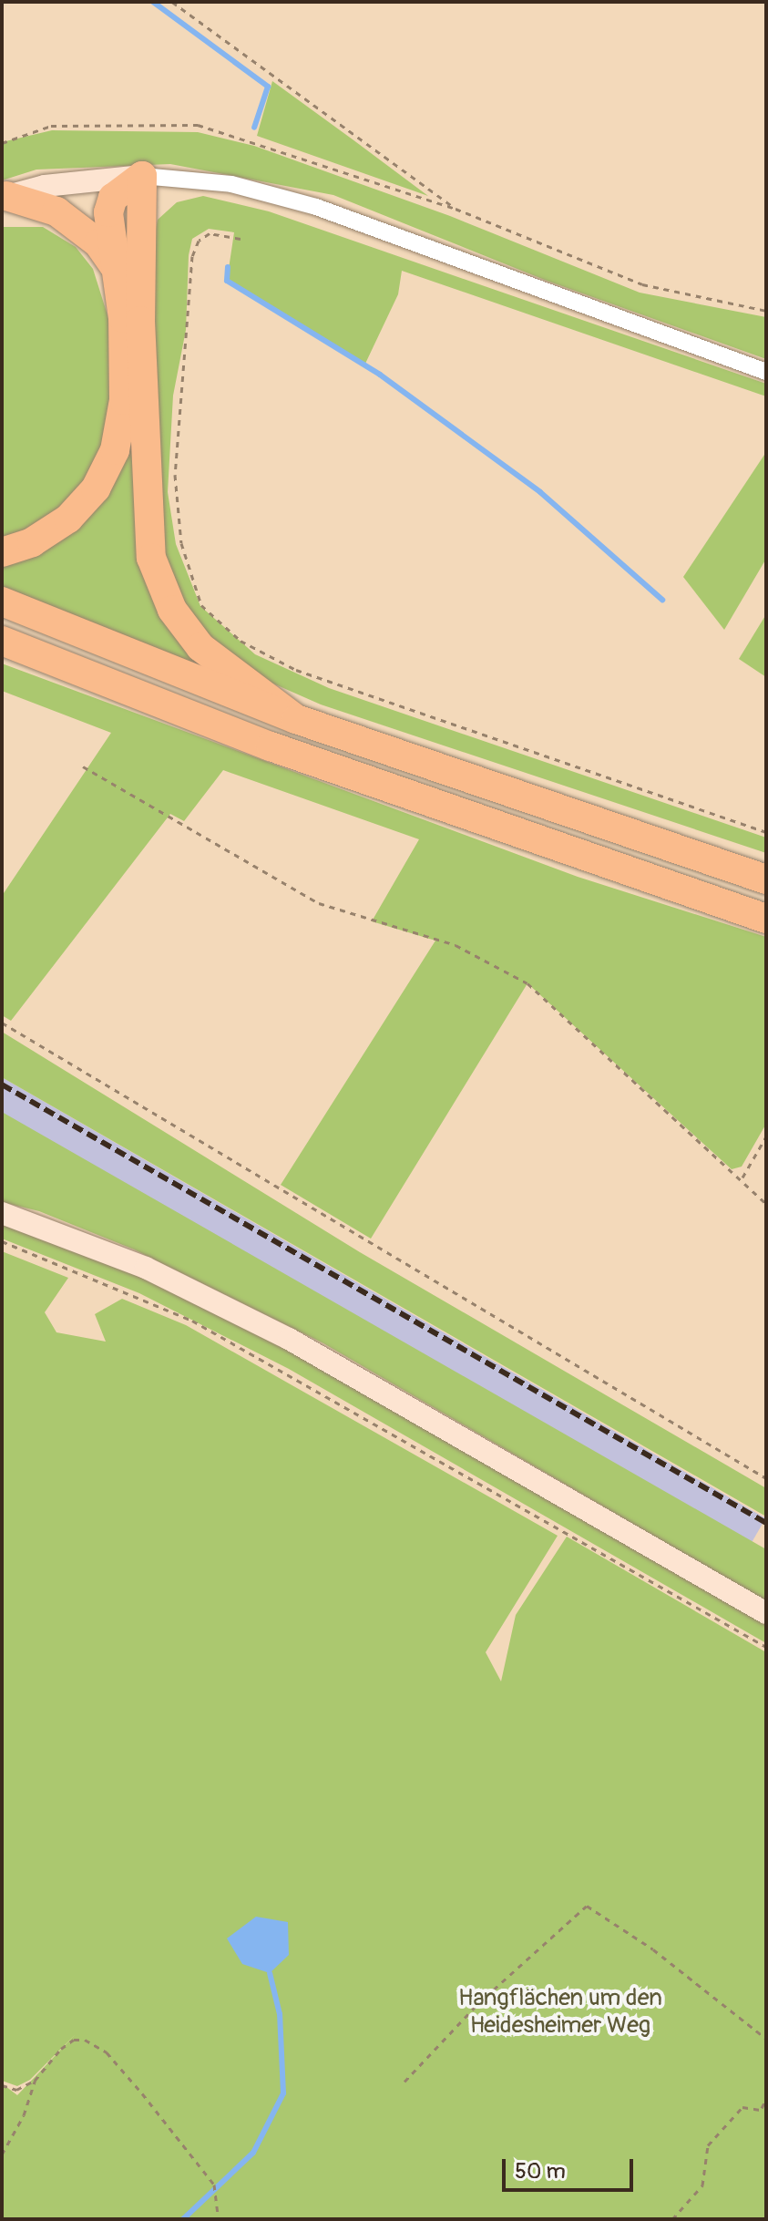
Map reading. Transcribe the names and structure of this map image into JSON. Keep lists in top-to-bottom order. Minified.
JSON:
{"parks":["Hangflächen um den Heidesheimer Weg"],"scale_bar":"50 m"}
